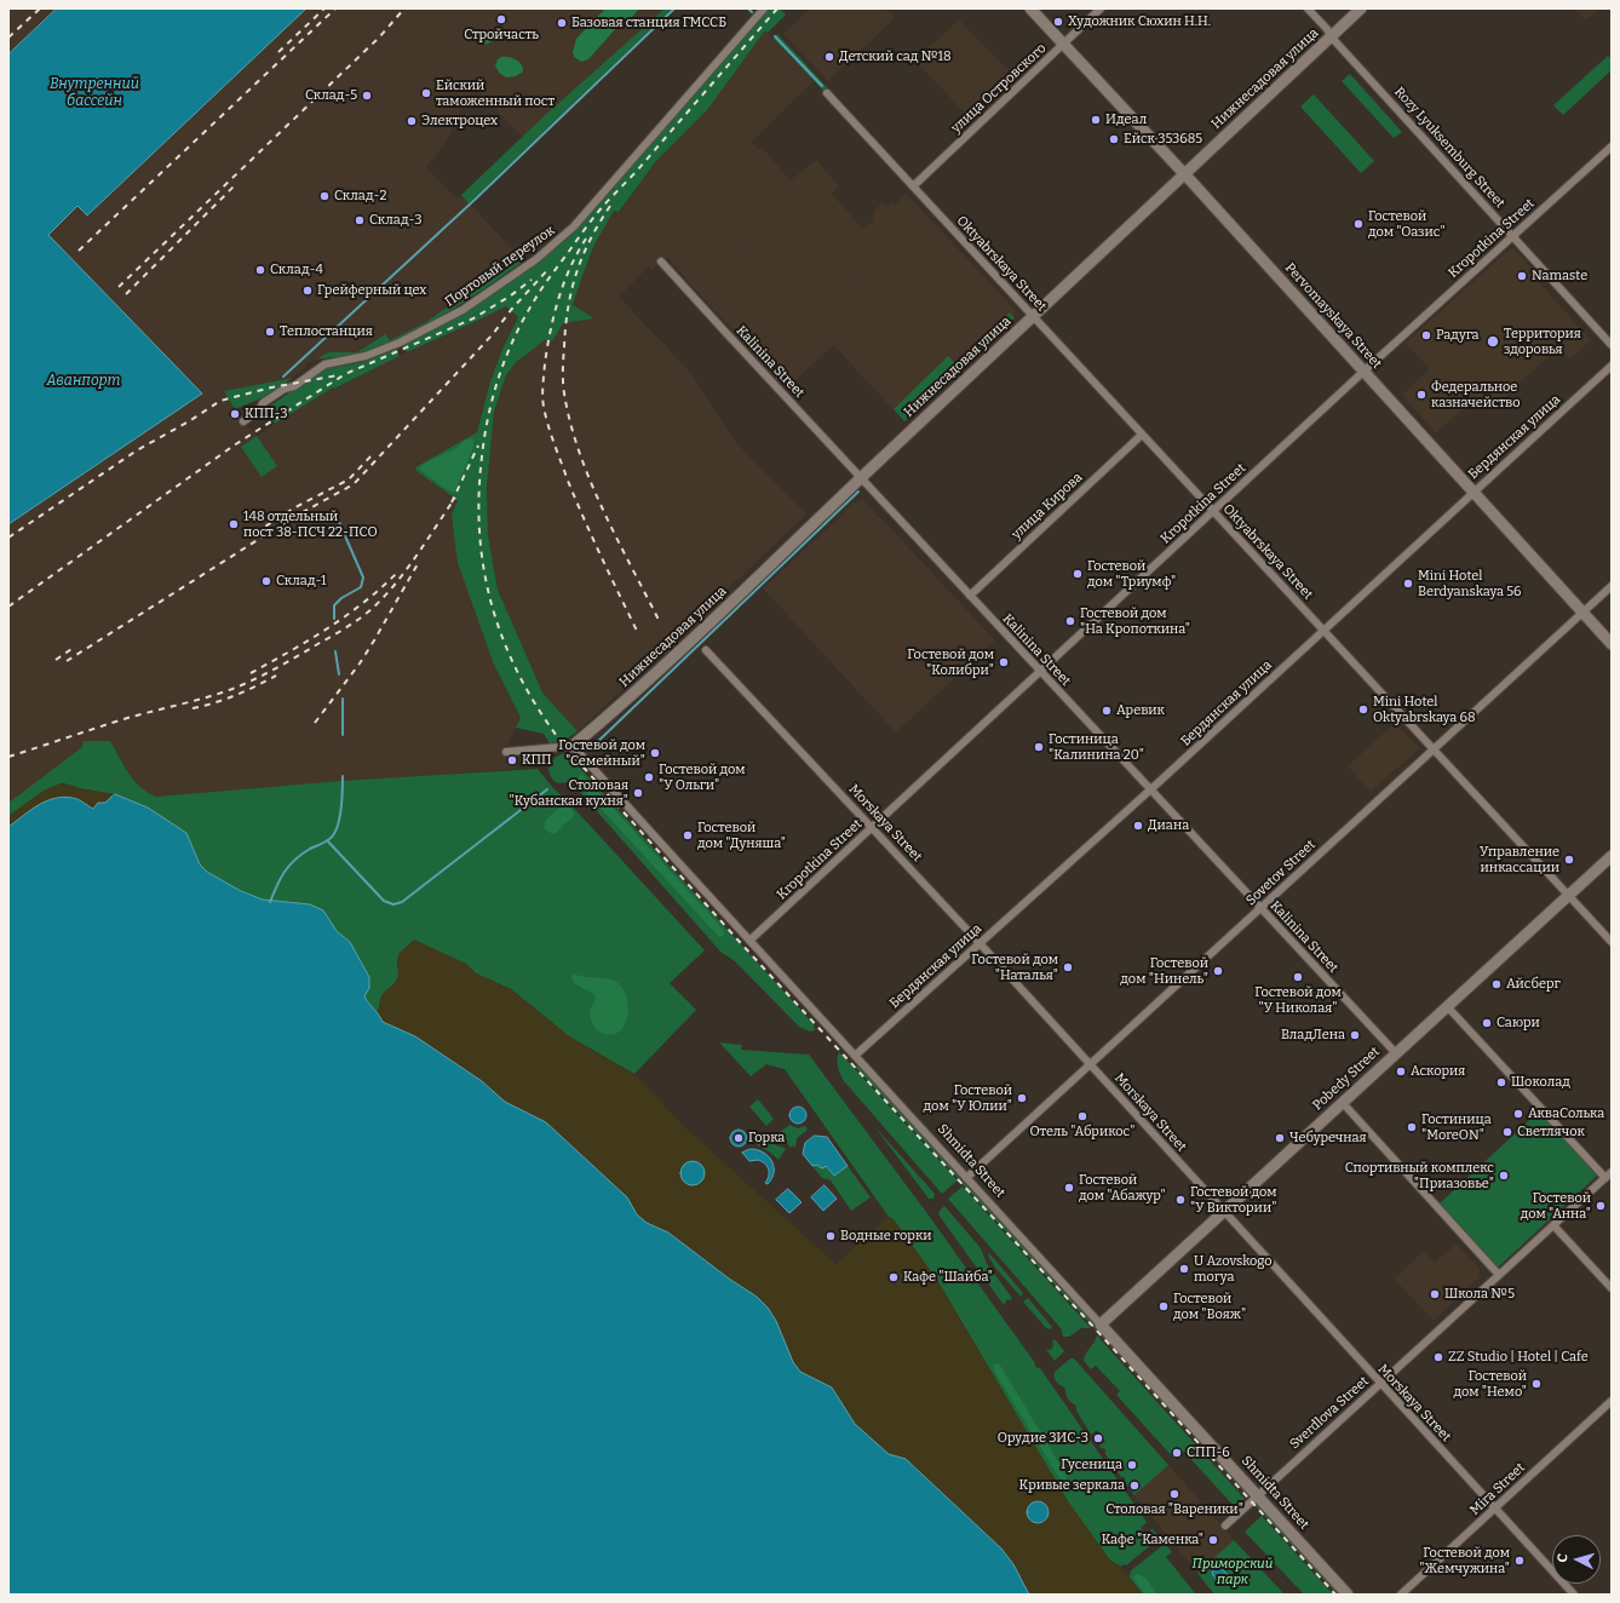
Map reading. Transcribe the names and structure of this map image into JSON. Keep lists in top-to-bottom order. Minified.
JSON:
{"streets":{"street":["Нижнесадовая улица","улица Островского","Rozy Lyuksemburg Street","Kropotkina Street","Oktyabrskaya Street","Портовый переулок","Pervomayskaya Street","Kalinina Street","Бердянская улица","улица Кирова","Morskaya Street","Sovetov Street","Pobedy Street","Shmidta Street","Sverdlova Street","Mira Street"]},"crossings":[["Нижнесадовая улица","Rozy Lyuksemburg Street"],["Нижнесадовая улица","Oktyabrskaya Street"],["Нижнесадовая улица","Pervomayskaya Street"],["Нижнесадовая улица","Kalinina Street"],["Нижнесадовая улица","Shmidta Street"],["улица Островского","Oktyabrskaya Street"],["улица Островского","Pervomayskaya Street"],["Rozy Lyuksemburg Street","Kropotkina Street"],["Kropotkina Street","Oktyabrskaya Street"],["Kropotkina Street","Pervomayskaya Street"],["Kropotkina Street","Kalinina Street"],["Kropotkina Street","Morskaya Street"],["Kropotkina Street","Shmidta Street"],["Oktyabrskaya Street","Бердянская улица"],["Oktyabrskaya Street","улица Кирова"],["Oktyabrskaya Street","Sovetov Street"],["Oktyabrskaya Street","Pobedy Street"],["Pervomayskaya Street","Бердянская улица"],["Pervomayskaya Street","Sovetov Street"],["Kalinina Street","Бердянская улица"],["Kalinina Street","улица Кирова"],["Kalinina Street","Sovetov Street"],["Kalinina Street","Pobedy Street"],["Бердянская улица","Morskaya Street"],["Бердянская улица","Shmidta Street"],["Morskaya Street","Sovetov Street"],["Morskaya Street","Pobedy Street"],["Morskaya Street","Sverdlova Street"],["Morskaya Street","Mira Street"],["Sovetov Street","Shmidta Street"],["Pobedy Street","Shmidta Street"],["Shmidta Street","Sverdlova Street"]],"water":["Внутренний бассейн","Аванпорт"],"parks":["Приморский парк"],"places":["Стройчасть","Художник Сюхин Н.Н.","Базовая станция ГМССБ","Детский сад №18","Ейский таможенный пост","Склад-5","Идеал","Электроцех","Ейск 353685","Склад-2","Склад-3","Гостевой дом \"Оазис\"","Склад-4","Namaste","Грейферный цех","Теплостанция","Радуга","Территория здоровья","Федеральное казначейство","КПП-3","148 отдельный пост 38-ПСЧ 22-ПСО","Гостевой дом \"Триумф\"","Склад-1","Mini Hotel Berdyanskaya 56","Гостевой дом \"На Кропоткина\"","Гостевой дом \"Колибри\"","Mini Hotel Oktyabrskaya 68","Аревик","Гостиница \"Калинина 20\"","Гостевой дом \"Семейный\"","КПП","Гостевой дом \"У Ольги\"","Столовая \"Кубанская кухня\"","Диана","Гостевой дом \"Дуняша\"","Управление инкассации","Гостевой дом \"Наталья\"","Гостевой дом \"Нинель\"","Гостевой дом \"У Николая\"","Айсберг","Саюри","ВладЛена","Аскория","Шоколад","Гостевой дом \"У Юлии\"","АкваСолька","Отель \"Абрикос\"","Гостиница \"MoreON\"","Светлячок","Горка","Чебуречная","Спортивный комплекс \"Приазовье\"","Гостевой дом \"Абажур\"","Гостевой дом \"У Виктории\"","Гостевой дом \"Анна\"","Водные горки","U Azovskogo morya","Кафе \"Шайба\"","Школа №5","Гостевой дом \"Вояж\"","ZZ Studio | Hotel | Cafe","Гостевой дом \"Немо\"","Орудие ЗИС-3","СПП-6","Гусеница","Кривые зеркала","Столовая \"Вареники\"","Кафе \"Каменка\"","Гостевой дом \"Жемчужина\""],"north":"left"}
